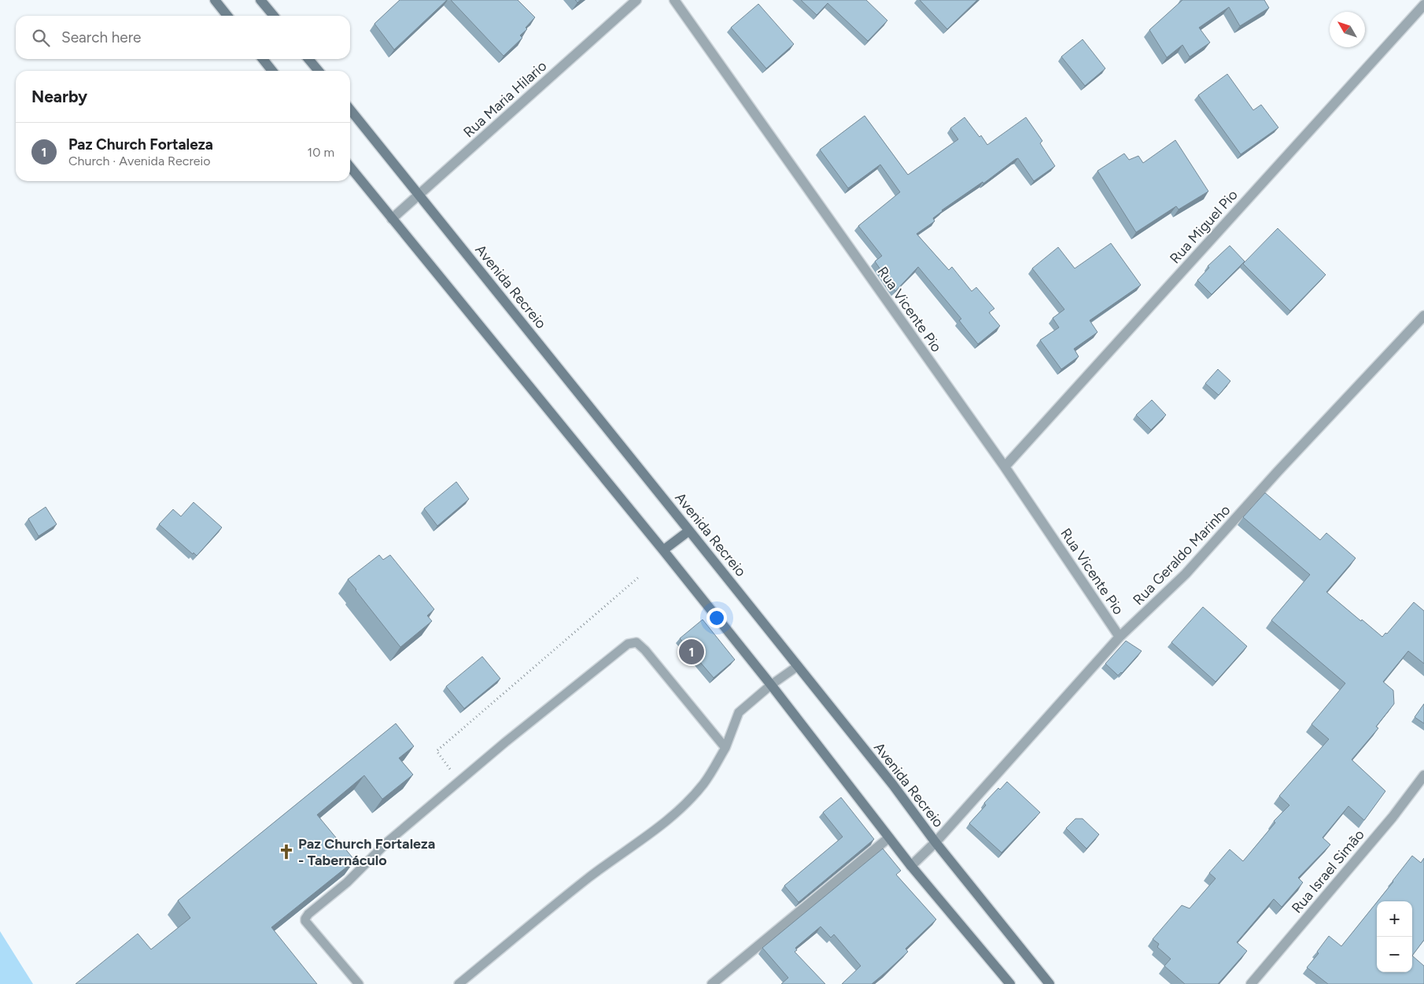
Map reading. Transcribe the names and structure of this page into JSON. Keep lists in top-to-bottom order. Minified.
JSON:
{"streets":{"main road":["Avenida Recreio"],"street":["Rua Maria Hilario","Rua Miguel Pio","Rua Vicente Pio","Rua Geraldo Marinho","Rua Israel Simão"]},"crossings":[["Rua Maria Hilario","Avenida Recreio"],["Rua Miguel Pio","Rua Vicente Pio"],["Avenida Recreio","Rua Geraldo Marinho"],["Rua Vicente Pio","Rua Geraldo Marinho"]],"places":{"church":["Paz Church Fortaleza - Tabernáculo"]},"north":"top left","page":{"search":"Search here","heading":"Nearby","list":[{"mark":"1","name":"Paz Church Fortaleza","note":"Church · Avenida Recreio","value":"10 m"}],"pins":"1","map_buttons":["+","−"]}}
